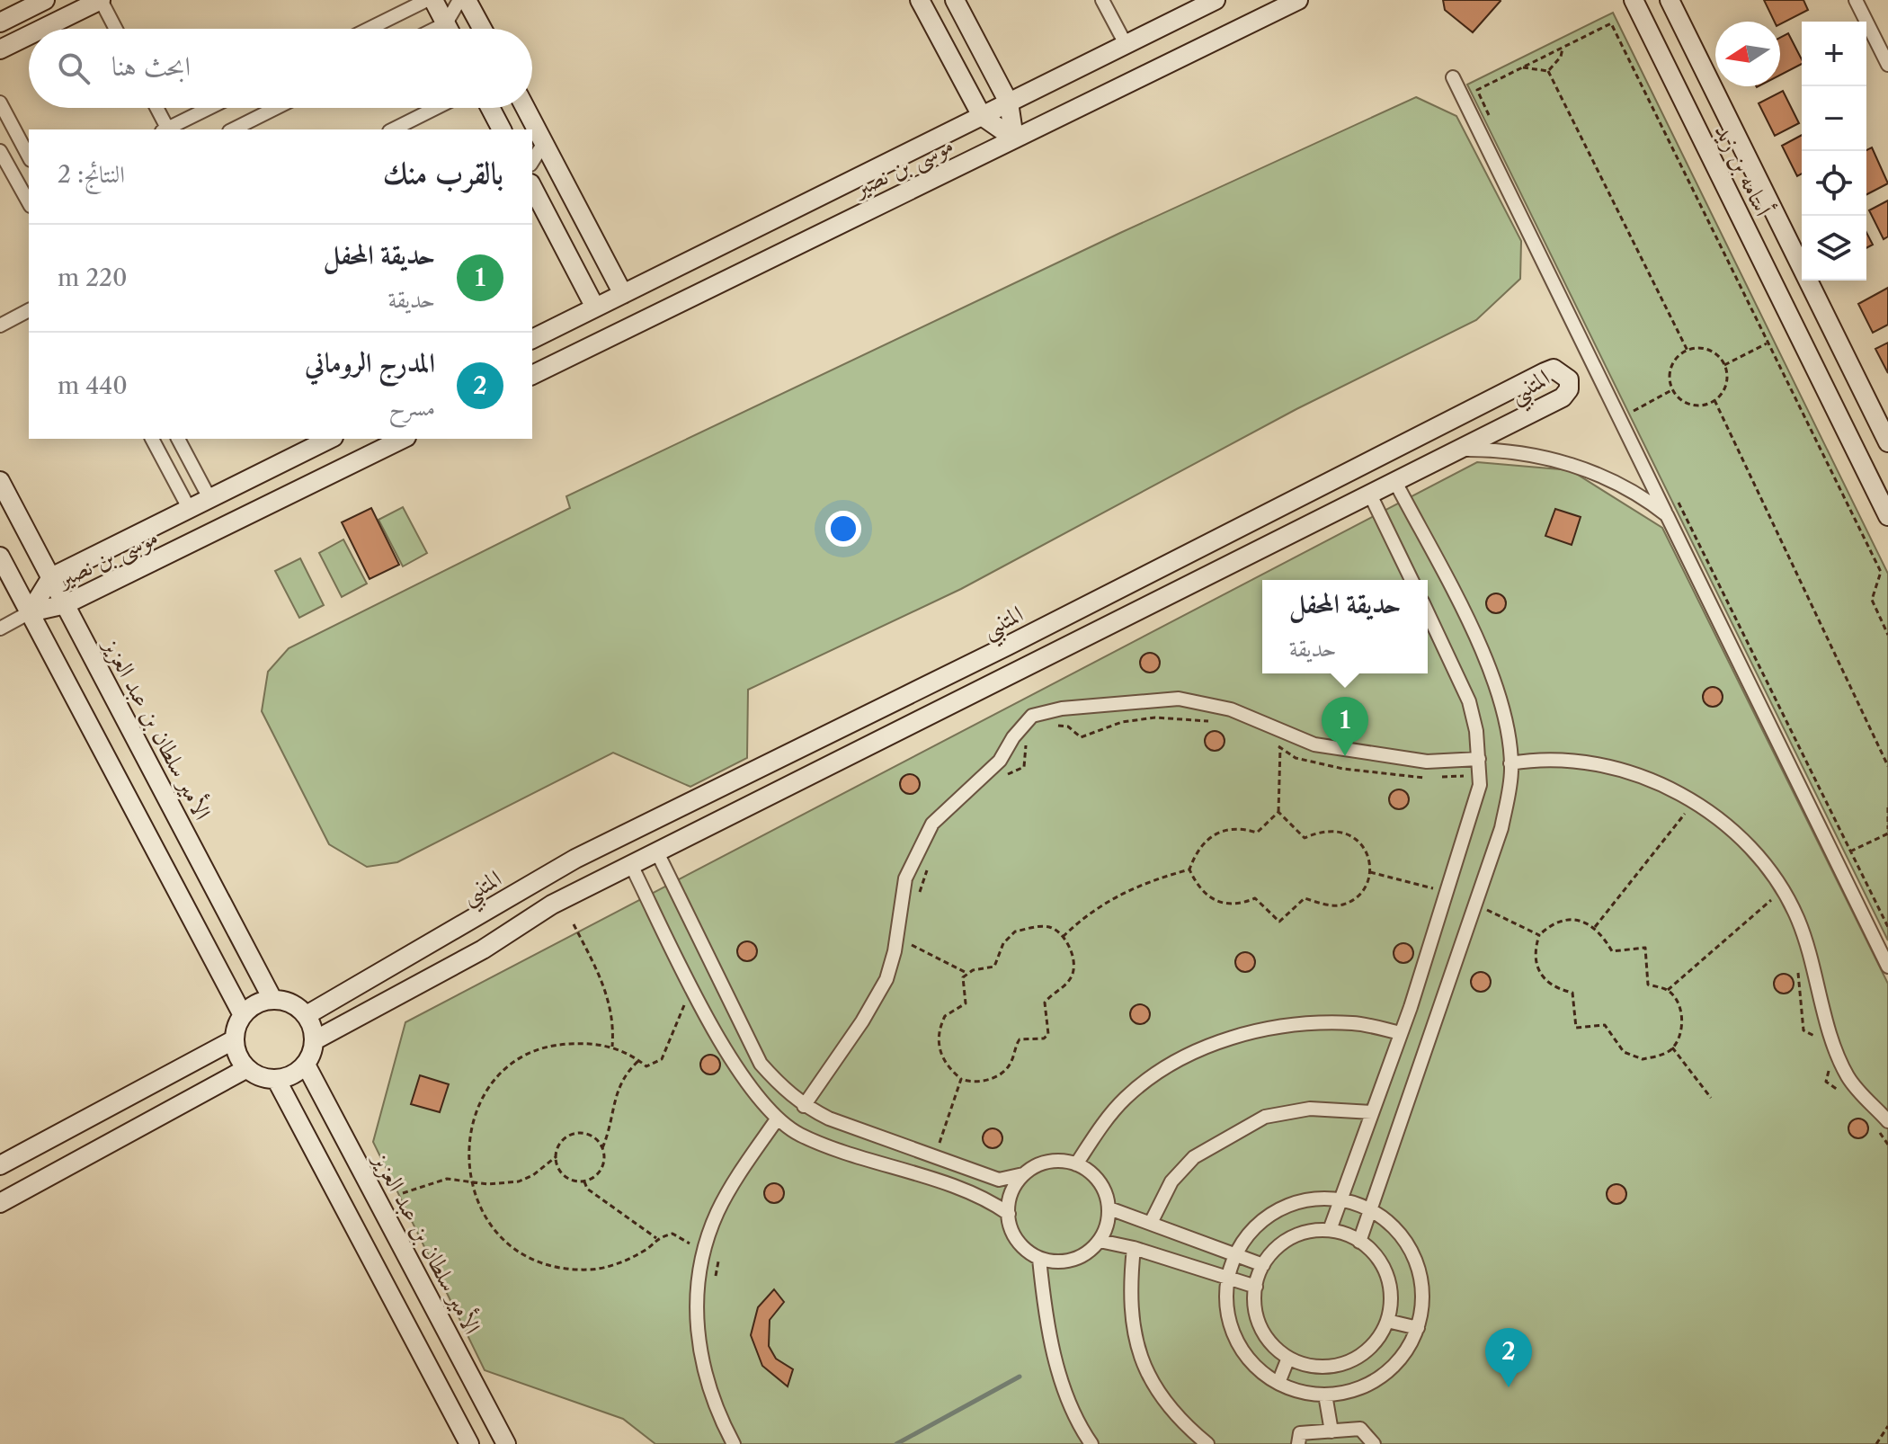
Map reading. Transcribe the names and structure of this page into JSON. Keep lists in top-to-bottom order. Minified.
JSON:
{"streets":{"street":["موسى بن نصير","أسامه بن زيد","المتنبي","الأمير سلطان بن عبد العزيز"]},"crossings":[["موسى بن نصير","الأمير سلطان بن عبد العزيز"],["المتنبي","الأمير سلطان بن عبد العزيز"]],"north":"left","page":{"map_buttons":["+","−"],"search":"ابحث هنا","heading":["بالقرب منك","النتائج: 2"],"list":[{"mark":"1","name":"حديقة المحفل","note":"حديقة","value":"220 m"},{"mark":"2","name":"المدرج الروماني","note":"مسرح","value":"440 m"}],"popup":["حديقة المحفل","حديقة"],"pins":["1","2"]}}
